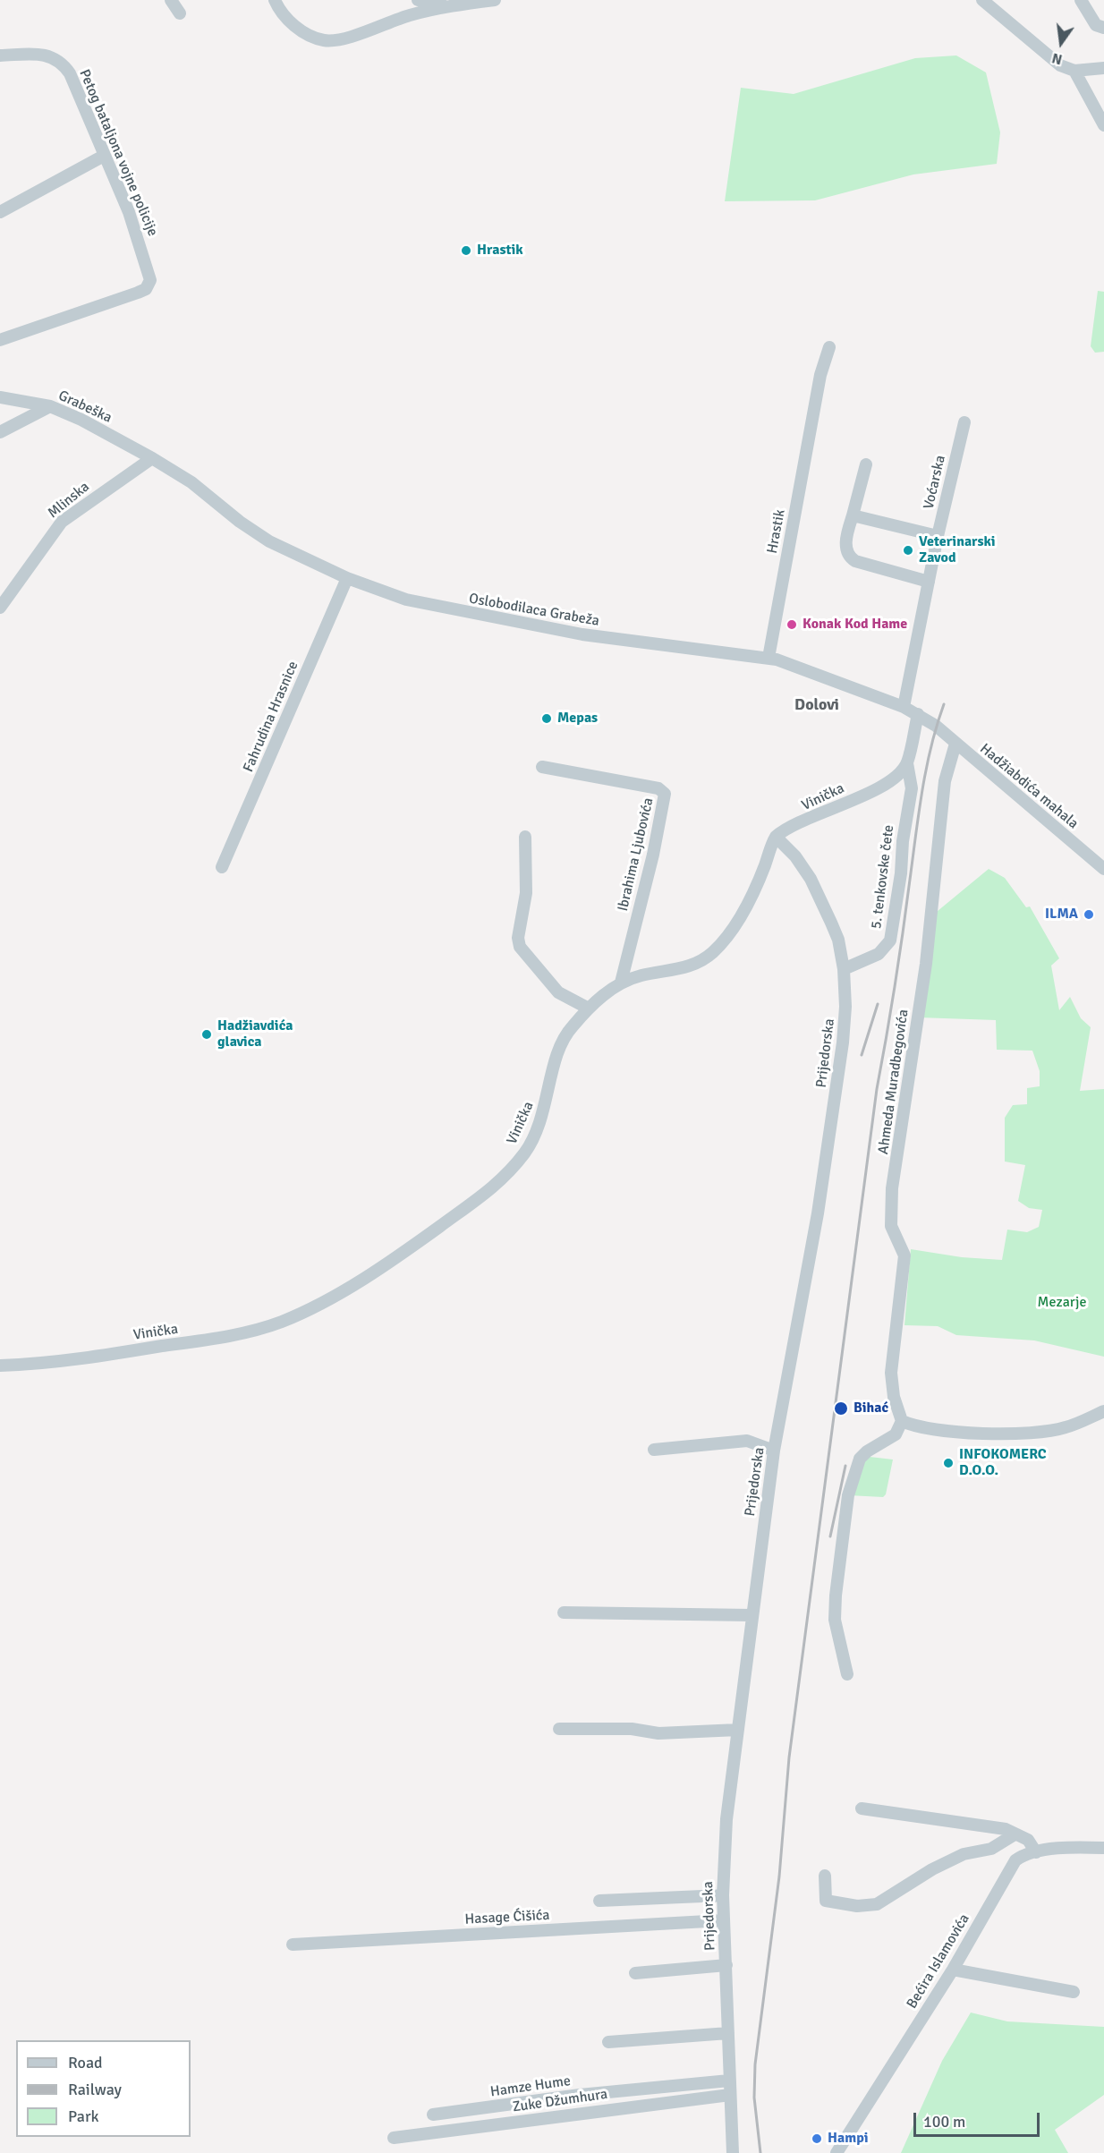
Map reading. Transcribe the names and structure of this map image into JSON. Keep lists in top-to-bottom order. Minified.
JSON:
{"streets":{"street":["Petog bataljona vojne policije","Grabeška","Voćarska","Mlinska","Hrastik","Oslobodilaca Grabeža","Fahrudina Hrasnice","Hadžiabdića mahala","Vinička","Ibrahima Ljubovića","5. tenkovske čete","Prijedorska","Ahmeda Muradbegovića","Hasage Ćišića","Bećira Islamovića","Hamze Hume","Zuke Džumhura"]},"crossings":[["Grabeška","Mlinska"],["Grabeška","Oslobodilaca Grabeža"],["Voćarska","Oslobodilaca Grabeža"],["Mlinska","Oslobodilaca Grabeža"],["Hrastik","Oslobodilaca Grabeža"],["Oslobodilaca Grabeža","Fahrudina Hrasnice"],["Oslobodilaca Grabeža","Hadžiabdića mahala"],["Hadžiabdića mahala","Ahmeda Muradbegovića"],["Vinička","Ibrahima Ljubovića"],["Vinička","5. tenkovske čete"],["Vinička","Prijedorska"],["5. tenkovske čete","Prijedorska"],["Prijedorska","Hasage Ćišića"],["Prijedorska","Hamze Hume"],["Prijedorska","Zuke Džumhura"]],"districts":["Dolovi"],"parks":["Mezarje"],"places":["Hrastik","Veterinarski Zavod","Konak Kod Hame","Mepas","ILMA","Hadžiavdića glavica","Bihać","INFOKOMERC D.O.O.","Hampi"],"legend":["Road","Railway","Park"],"scale_bar":"100 m","north":"bottom"}
